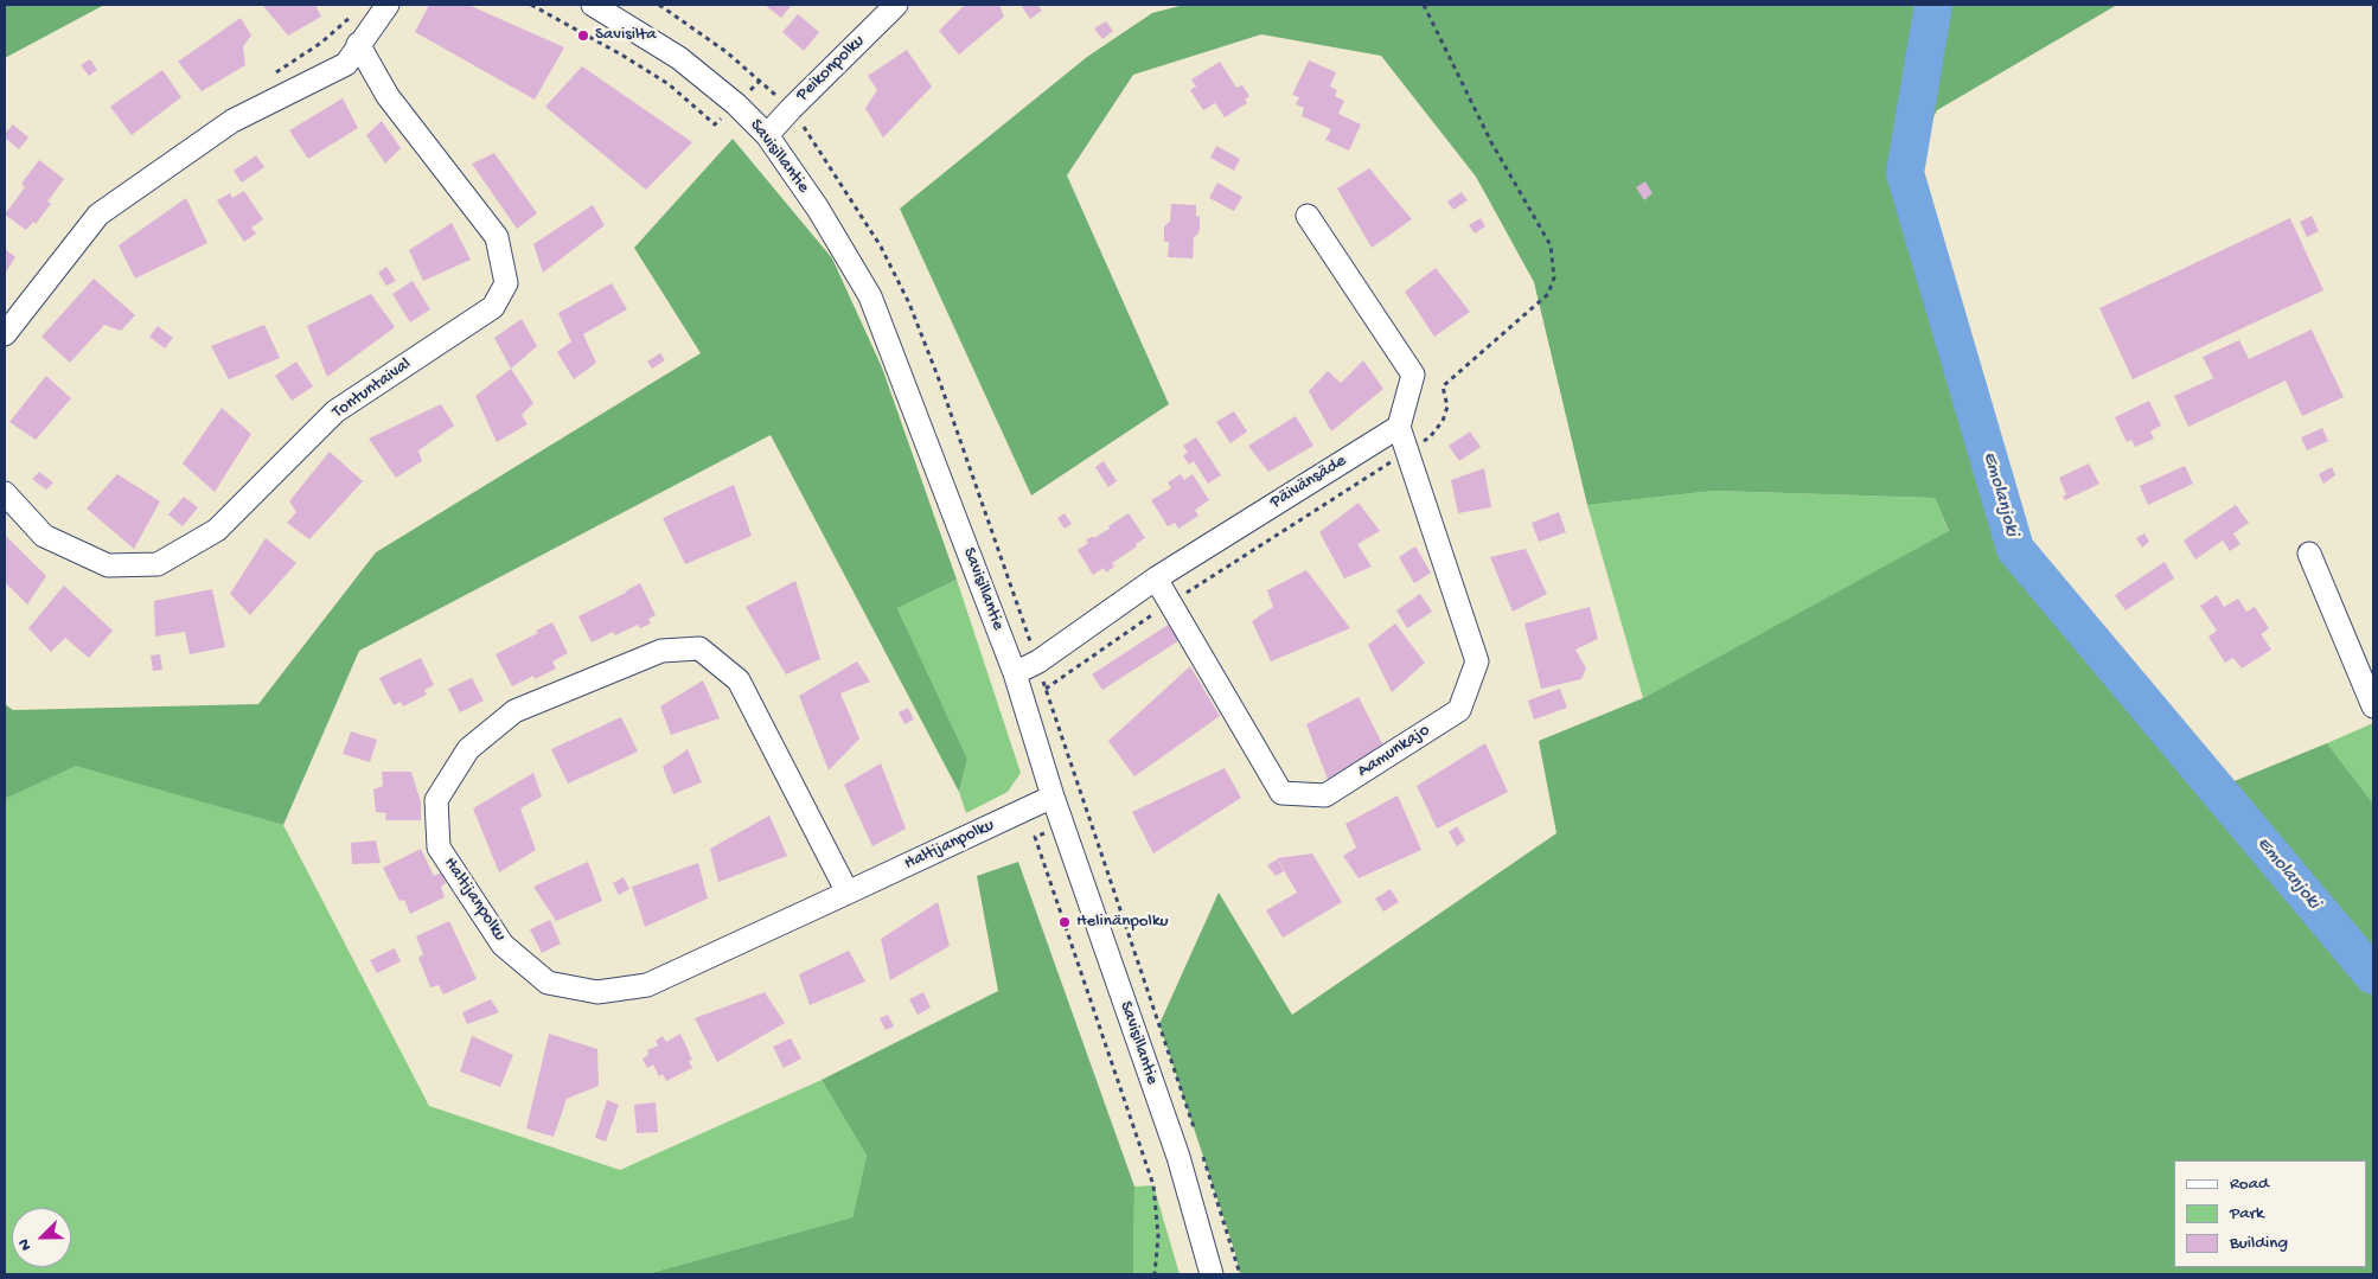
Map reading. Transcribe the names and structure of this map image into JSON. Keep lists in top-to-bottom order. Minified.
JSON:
{"streets":{"street":["Peikonpolku","Savisillantie","Tontuntaival","Päivänsäde","Aamunkajo","Haltijanpolku"]},"crossings":[["Peikonpolku","Savisillantie"],["Savisillantie","Päivänsäde"],["Savisillantie","Haltijanpolku"],["Päivänsäde","Aamunkajo"]],"water":["Emolanjoki"],"places":["Savisilta","Helinänpolku"],"legend":["Road","Park","Building"],"north":"bottom left"}
